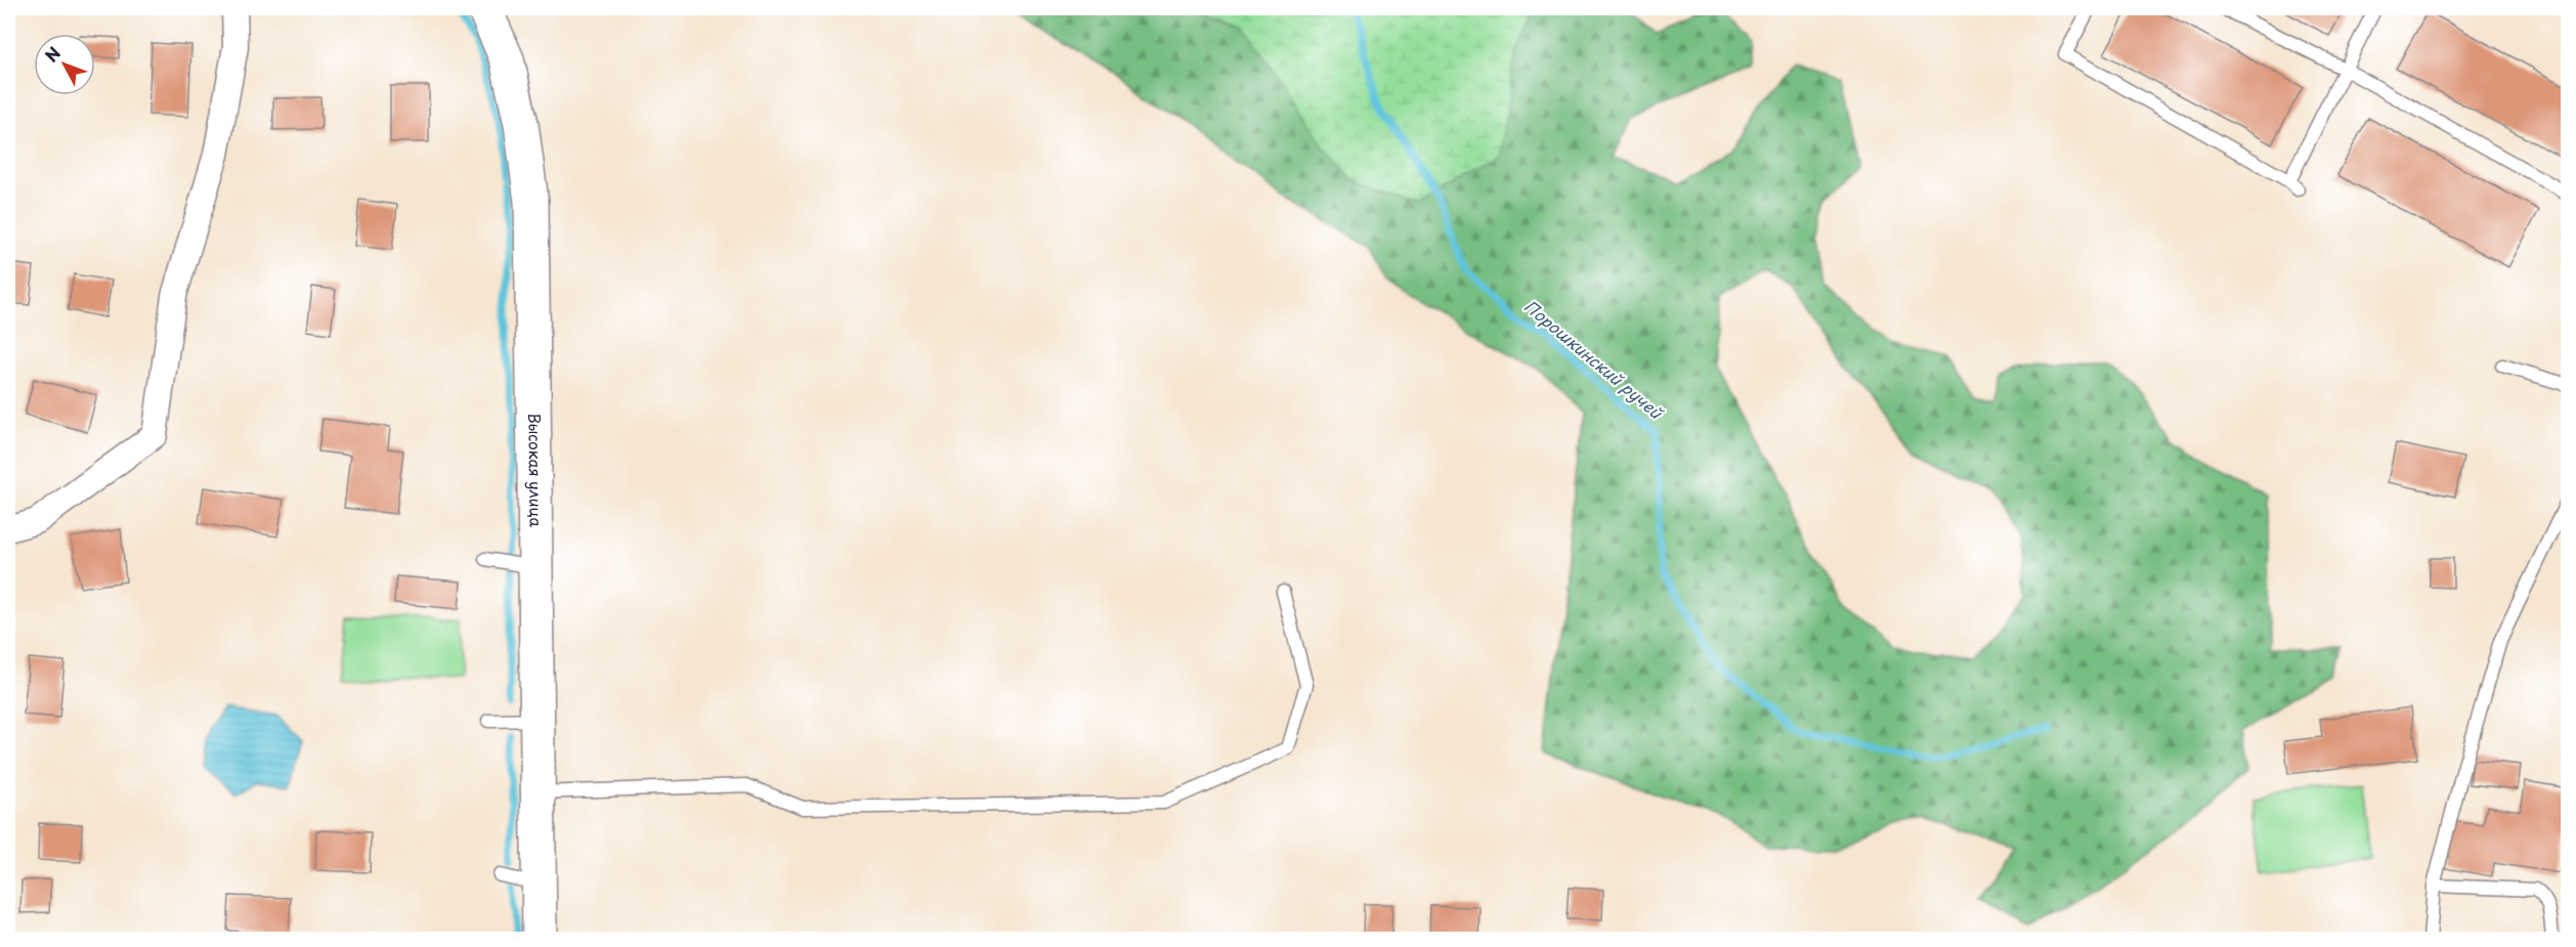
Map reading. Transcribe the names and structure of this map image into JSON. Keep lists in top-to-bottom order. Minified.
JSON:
{"streets":{"street":["Высокая улица"]},"water":["Порошкинский ручей"],"north":"top left"}
